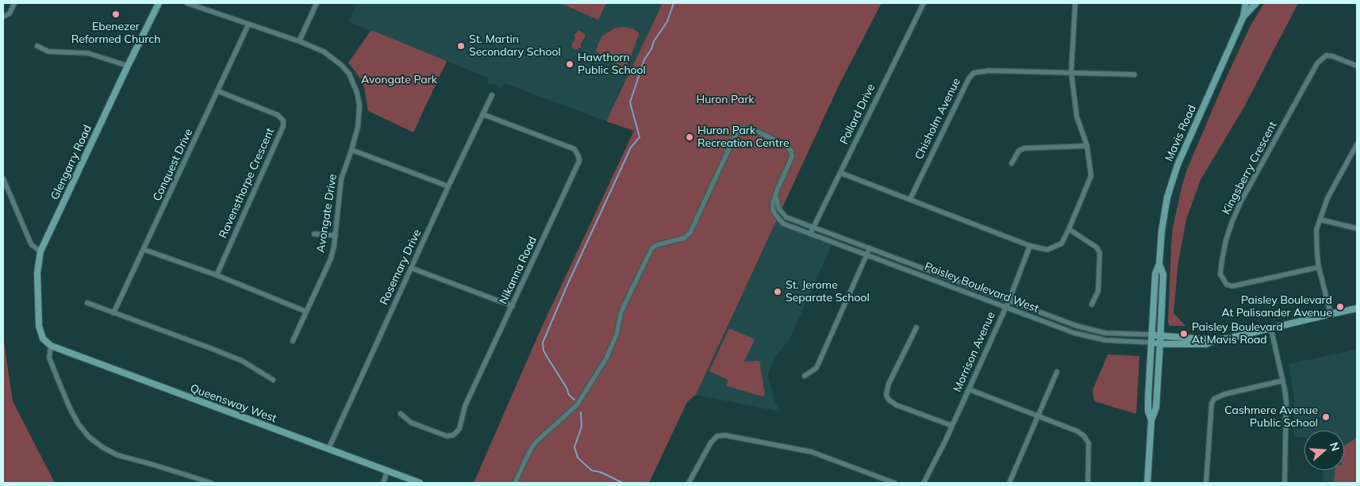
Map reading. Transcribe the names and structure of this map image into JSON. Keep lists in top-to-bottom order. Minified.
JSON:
{"streets":{"street":["Pollard Drive","Chisholm Avenue","Mavis Road","Glengarry Road","Conquest Drive","Kingsberry Crescent","Ravensthorpe Crescent","Avongate Drive","Rosemary Drive","Nikanna Road","Paisley Boulevard West","Morrison Avenue","Queensway West"]},"crossings":[["Pollard Drive","Paisley Boulevard West"],["Mavis Road","Paisley Boulevard West"],["Glengarry Road","Queensway West"],["Conquest Drive","Ravensthorpe Crescent"],["Conquest Drive","Avongate Drive"],["Rosemary Drive","Nikanna Road"],["Rosemary Drive","Queensway West"],["Paisley Boulevard West","Morrison Avenue"]],"parks":["Avongate Park","Huron Park"],"places":["Ebenezer Reformed Church","St. Martin Secondary School","Hawthorn Public School","Huron Park Recreation Centre","St. Jerome Separate School","Paisley Boulevard At Palisander Avenue","Paisley Boulevard At Mavis Road","Cashmere Avenue Public School"],"north":"right"}
